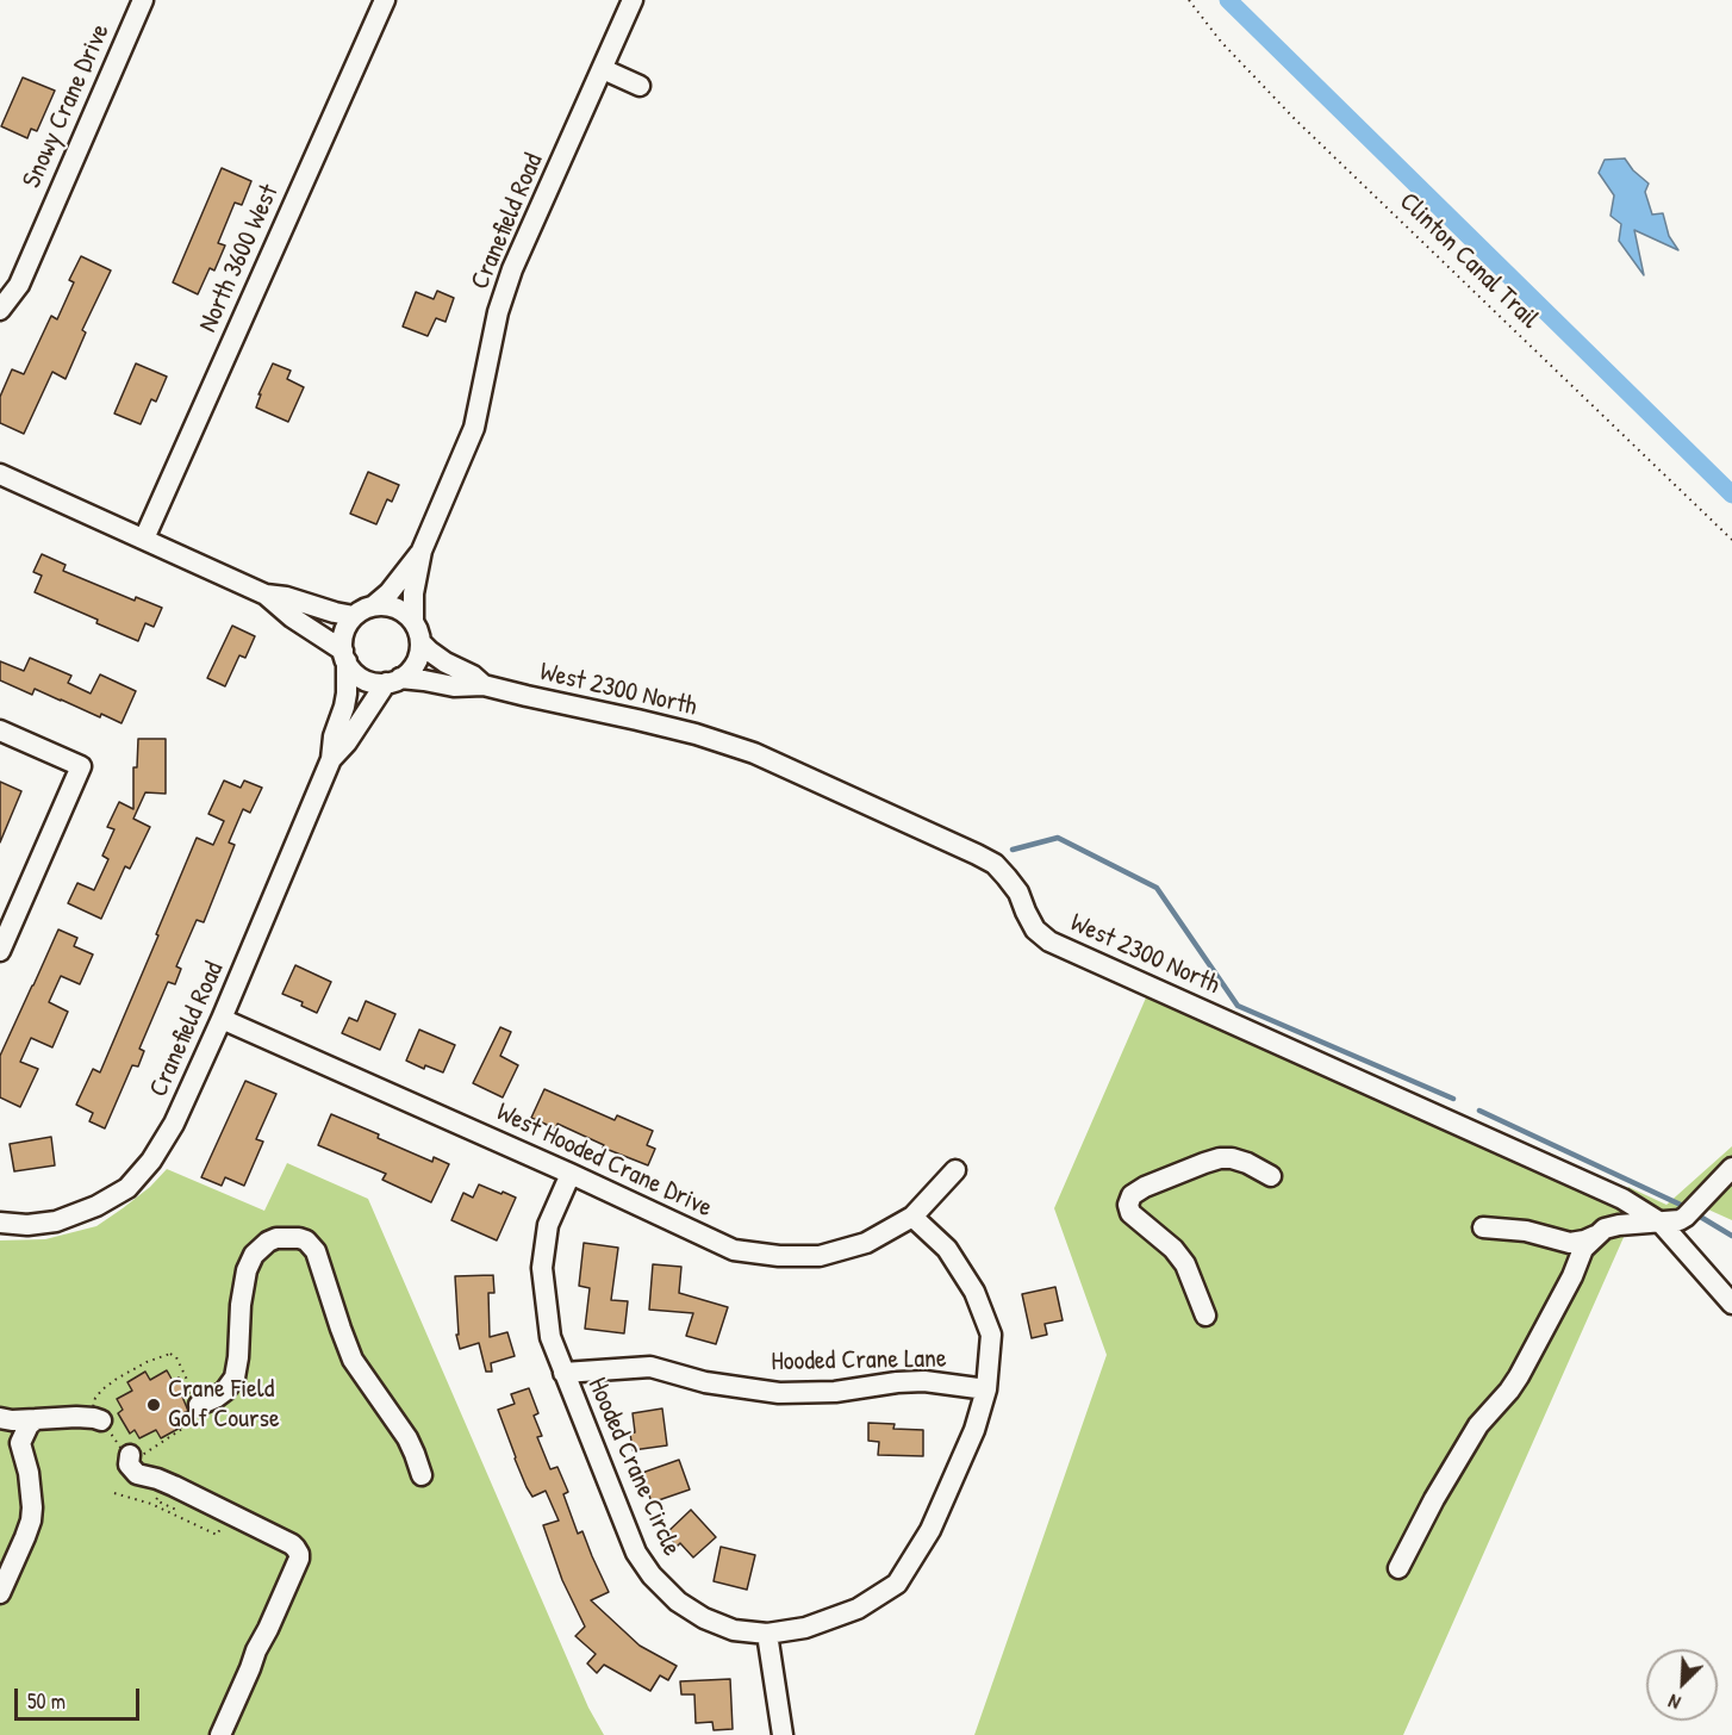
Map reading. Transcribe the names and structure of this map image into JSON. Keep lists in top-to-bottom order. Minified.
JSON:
{"streets":{"street":["Snowy Crane Drive","Cranefield Road","North 3600 West","West 2300 North","West Hooded Crane Drive","Hooded Crane Lane","Hooded Crane Circle"],"path":["Clinton Canal Trail"]},"crossings":[["Cranefield Road","West Hooded Crane Drive"],["West Hooded Crane Drive","Hooded Crane Circle"],["Hooded Crane Lane","Hooded Crane Circle"]],"places":["Crane Field Golf Course"],"scale_bar":"50 m","north":"bottom left"}
